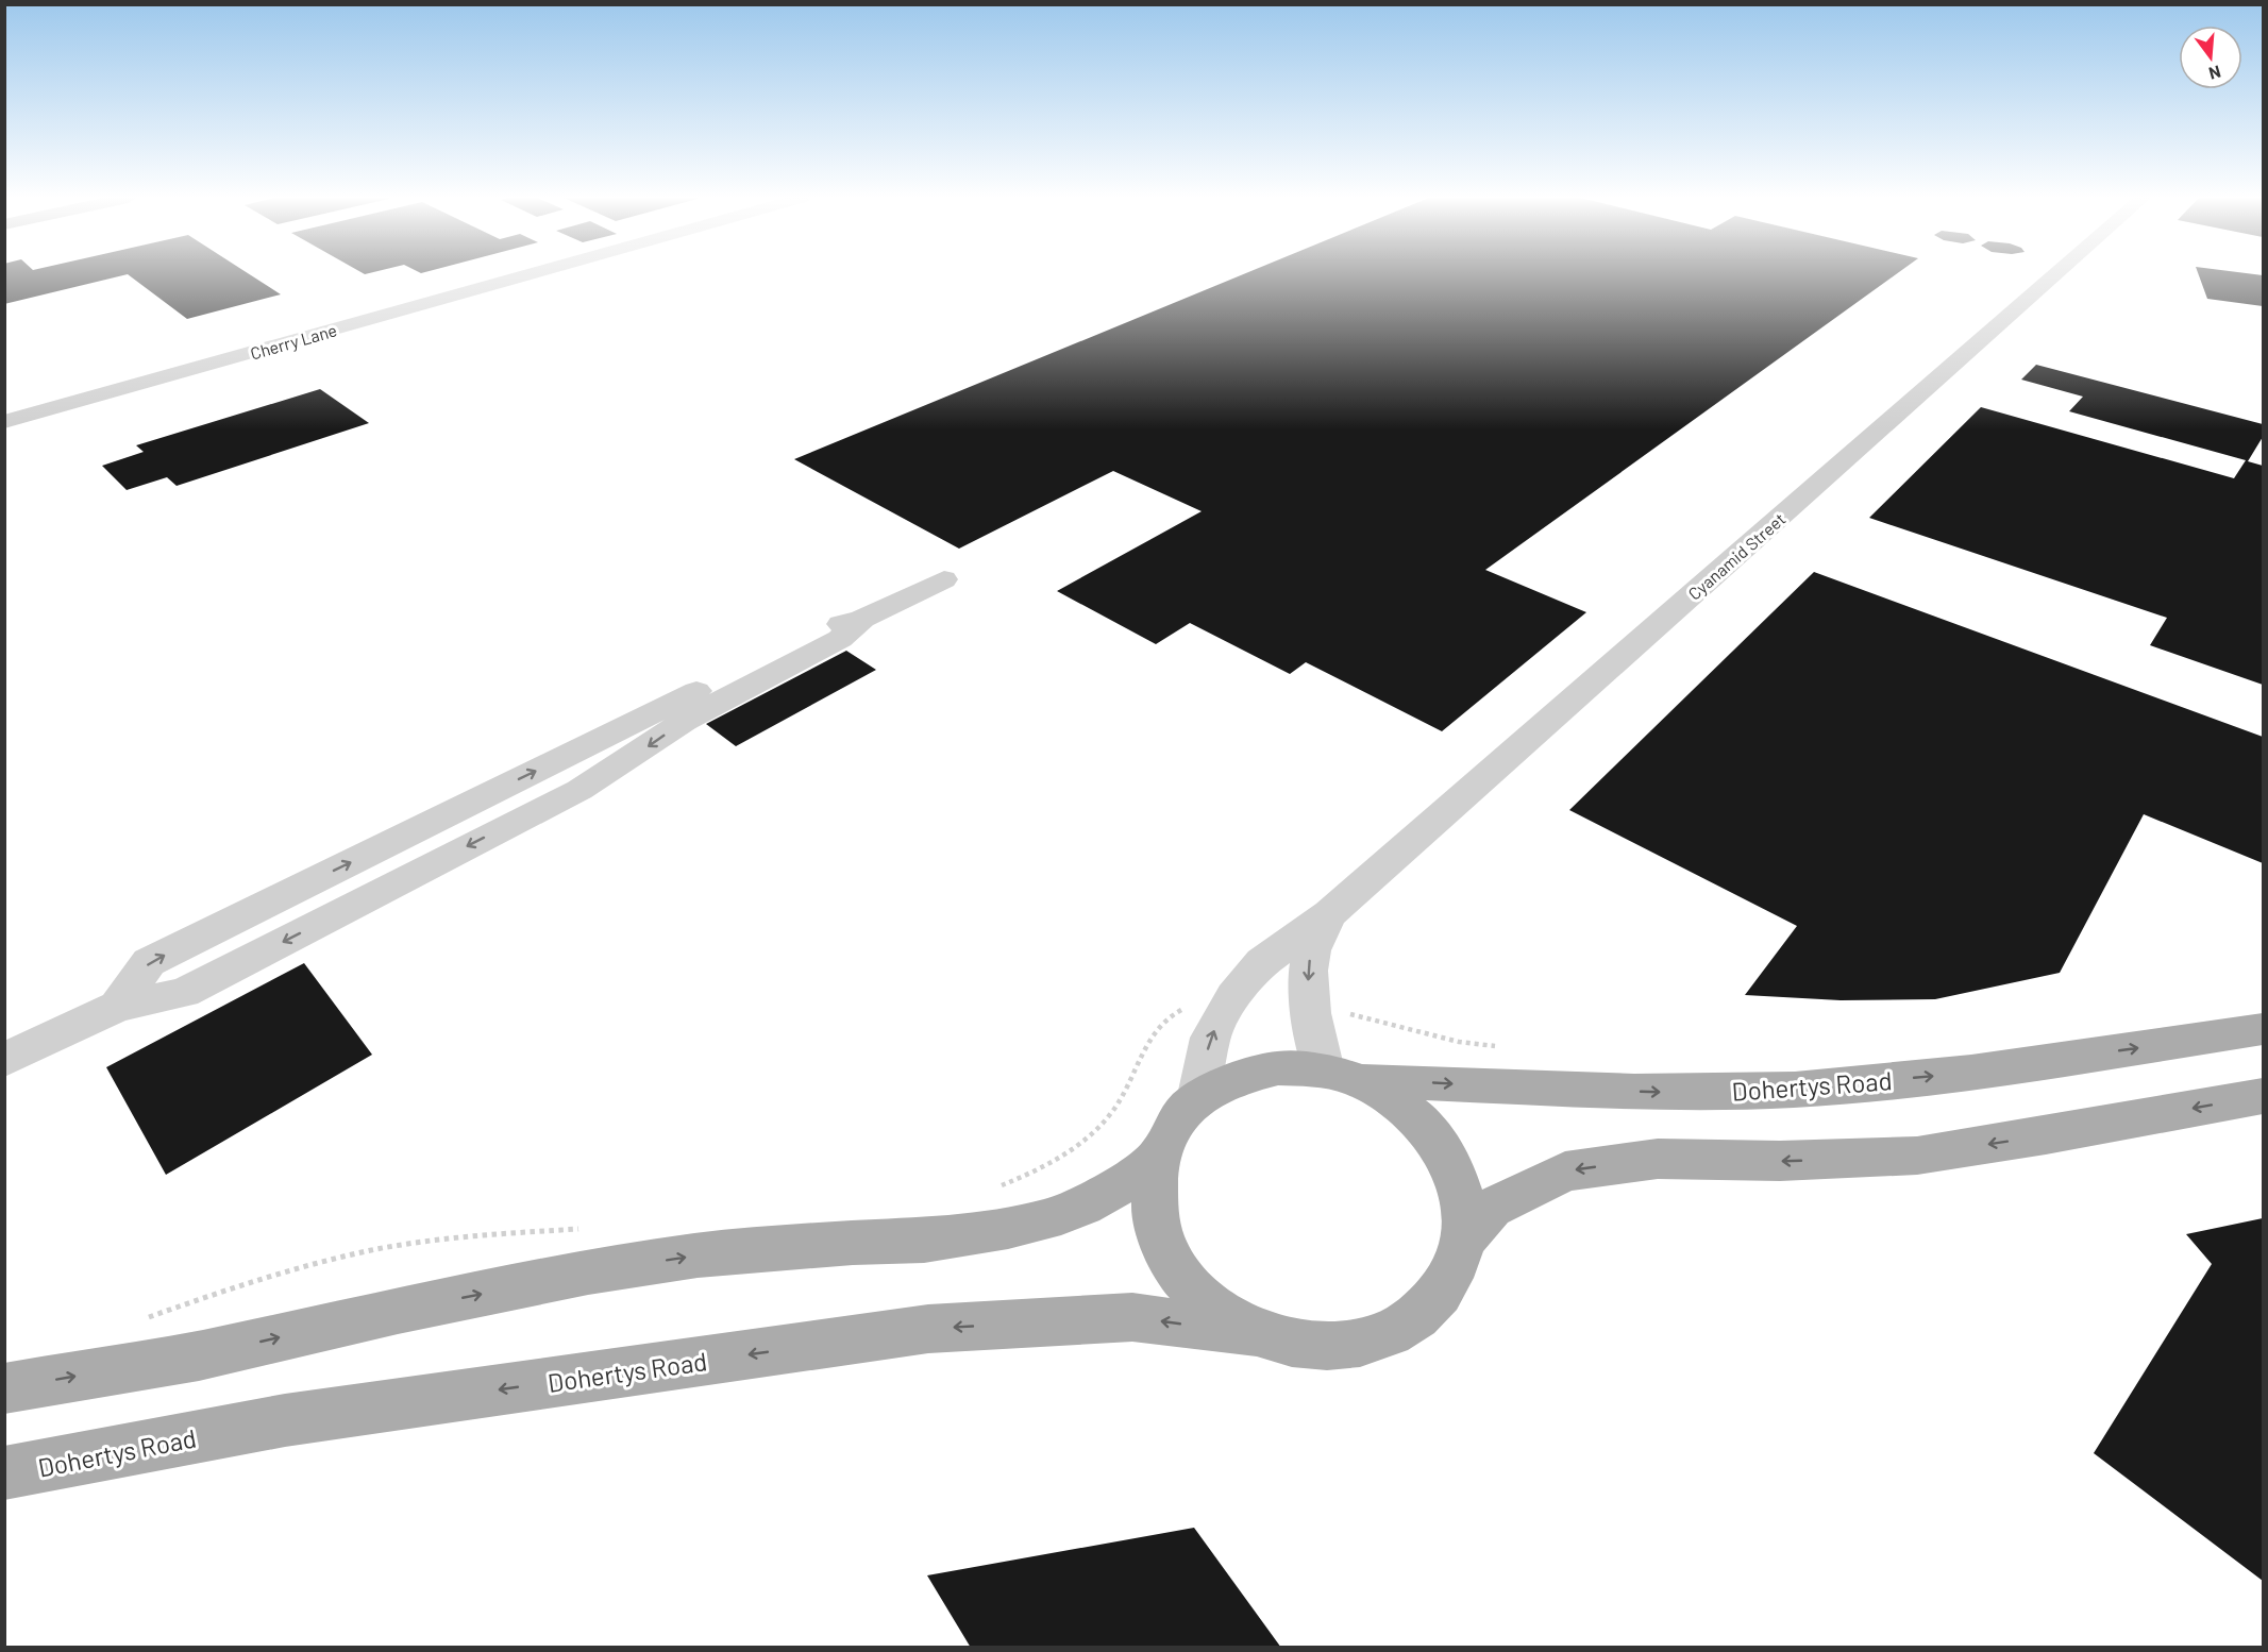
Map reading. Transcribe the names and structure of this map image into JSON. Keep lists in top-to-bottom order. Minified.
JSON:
{"streets":{"main road":["Dohertys Road"],"street":["Cherry Lane","Cyanamid Street"]},"crossings":[["Cyanamid Street","Dohertys Road"]],"north":"bottom"}
